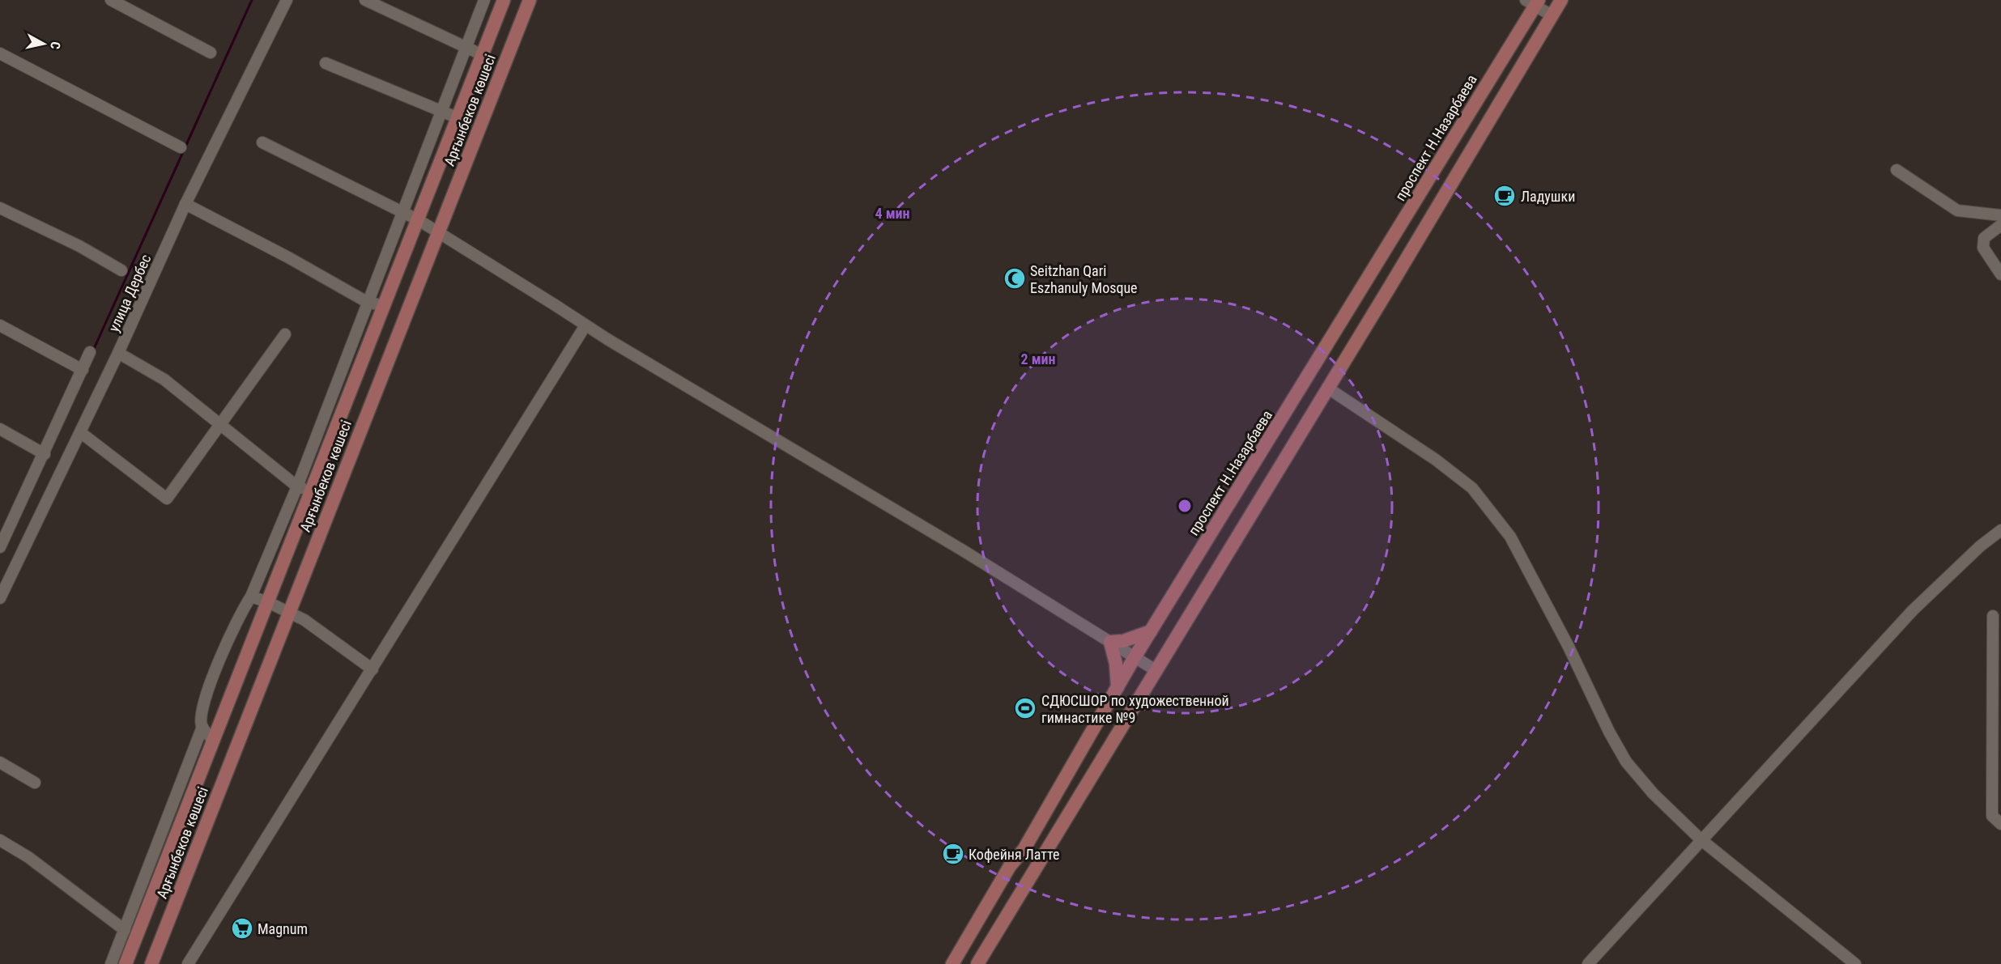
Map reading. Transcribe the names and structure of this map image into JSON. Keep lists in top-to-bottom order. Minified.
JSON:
{"streets":{"main road":["Арғынбеков көшесі","проспект Н.Назарбаева"],"street":["улица Дербес"]},"places":{"cafe":["Ладушки","Кофейня Латте"],"mosque":["Seitzhan Qari Eszhanuly Mosque"],"sports":["СДЮСШОР по художественной гимнастике №9"],"supermarket":["Magnum"]},"north":"right","rings":["4 мин","2 мин"]}
